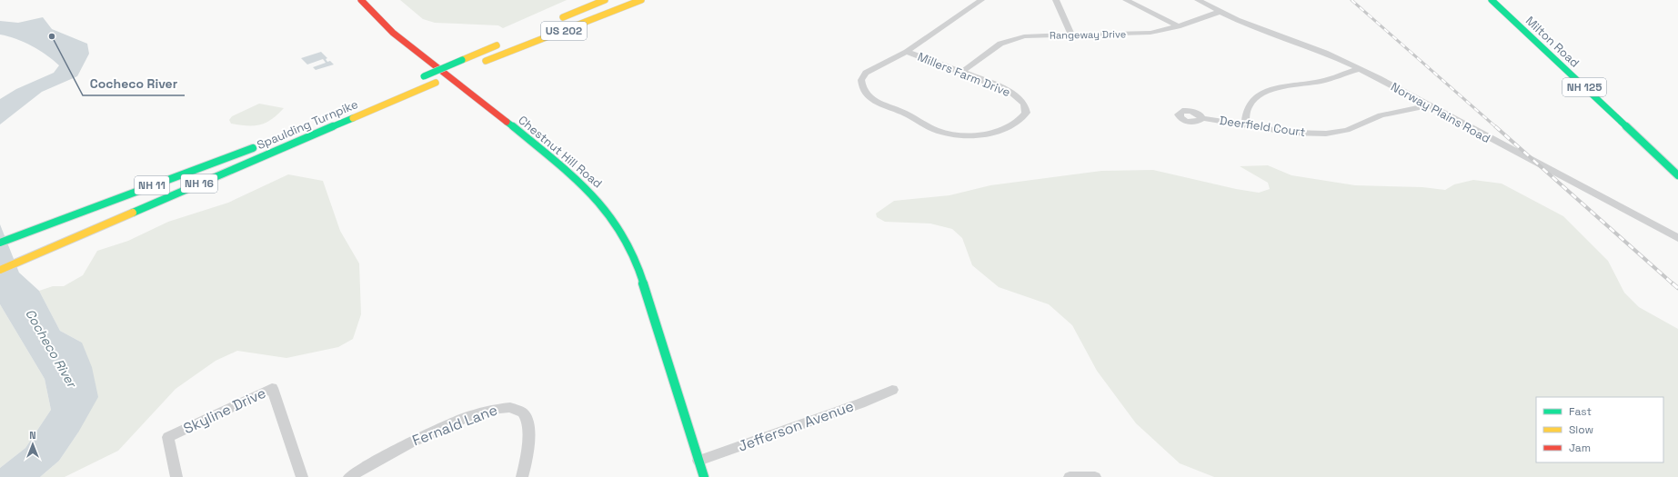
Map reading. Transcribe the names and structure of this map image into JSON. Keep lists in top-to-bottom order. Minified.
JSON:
{"streets":{"main road":["US 202","Milton Road","NH 125","Spaulding Turnpike","Chestnut Hill Road","NH 16","NH 11"],"street":["Rangeway Drive","Millers Farm Drive","Norway Plains Road","Deerfield Court","Skyline Drive","Fernald Lane","Jefferson Avenue"]},"crossings":[["Rangeway Drive","Millers Farm Drive"],["Rangeway Drive","Norway Plains Road"],["Norway Plains Road","Deerfield Court"],["Spaulding Turnpike","NH 11"],["Chestnut Hill Road","Jefferson Avenue"]],"water":["Cocheco River"],"places":["Cocheco River"],"legend":["Fast","Slow","Jam"],"north":"top"}
